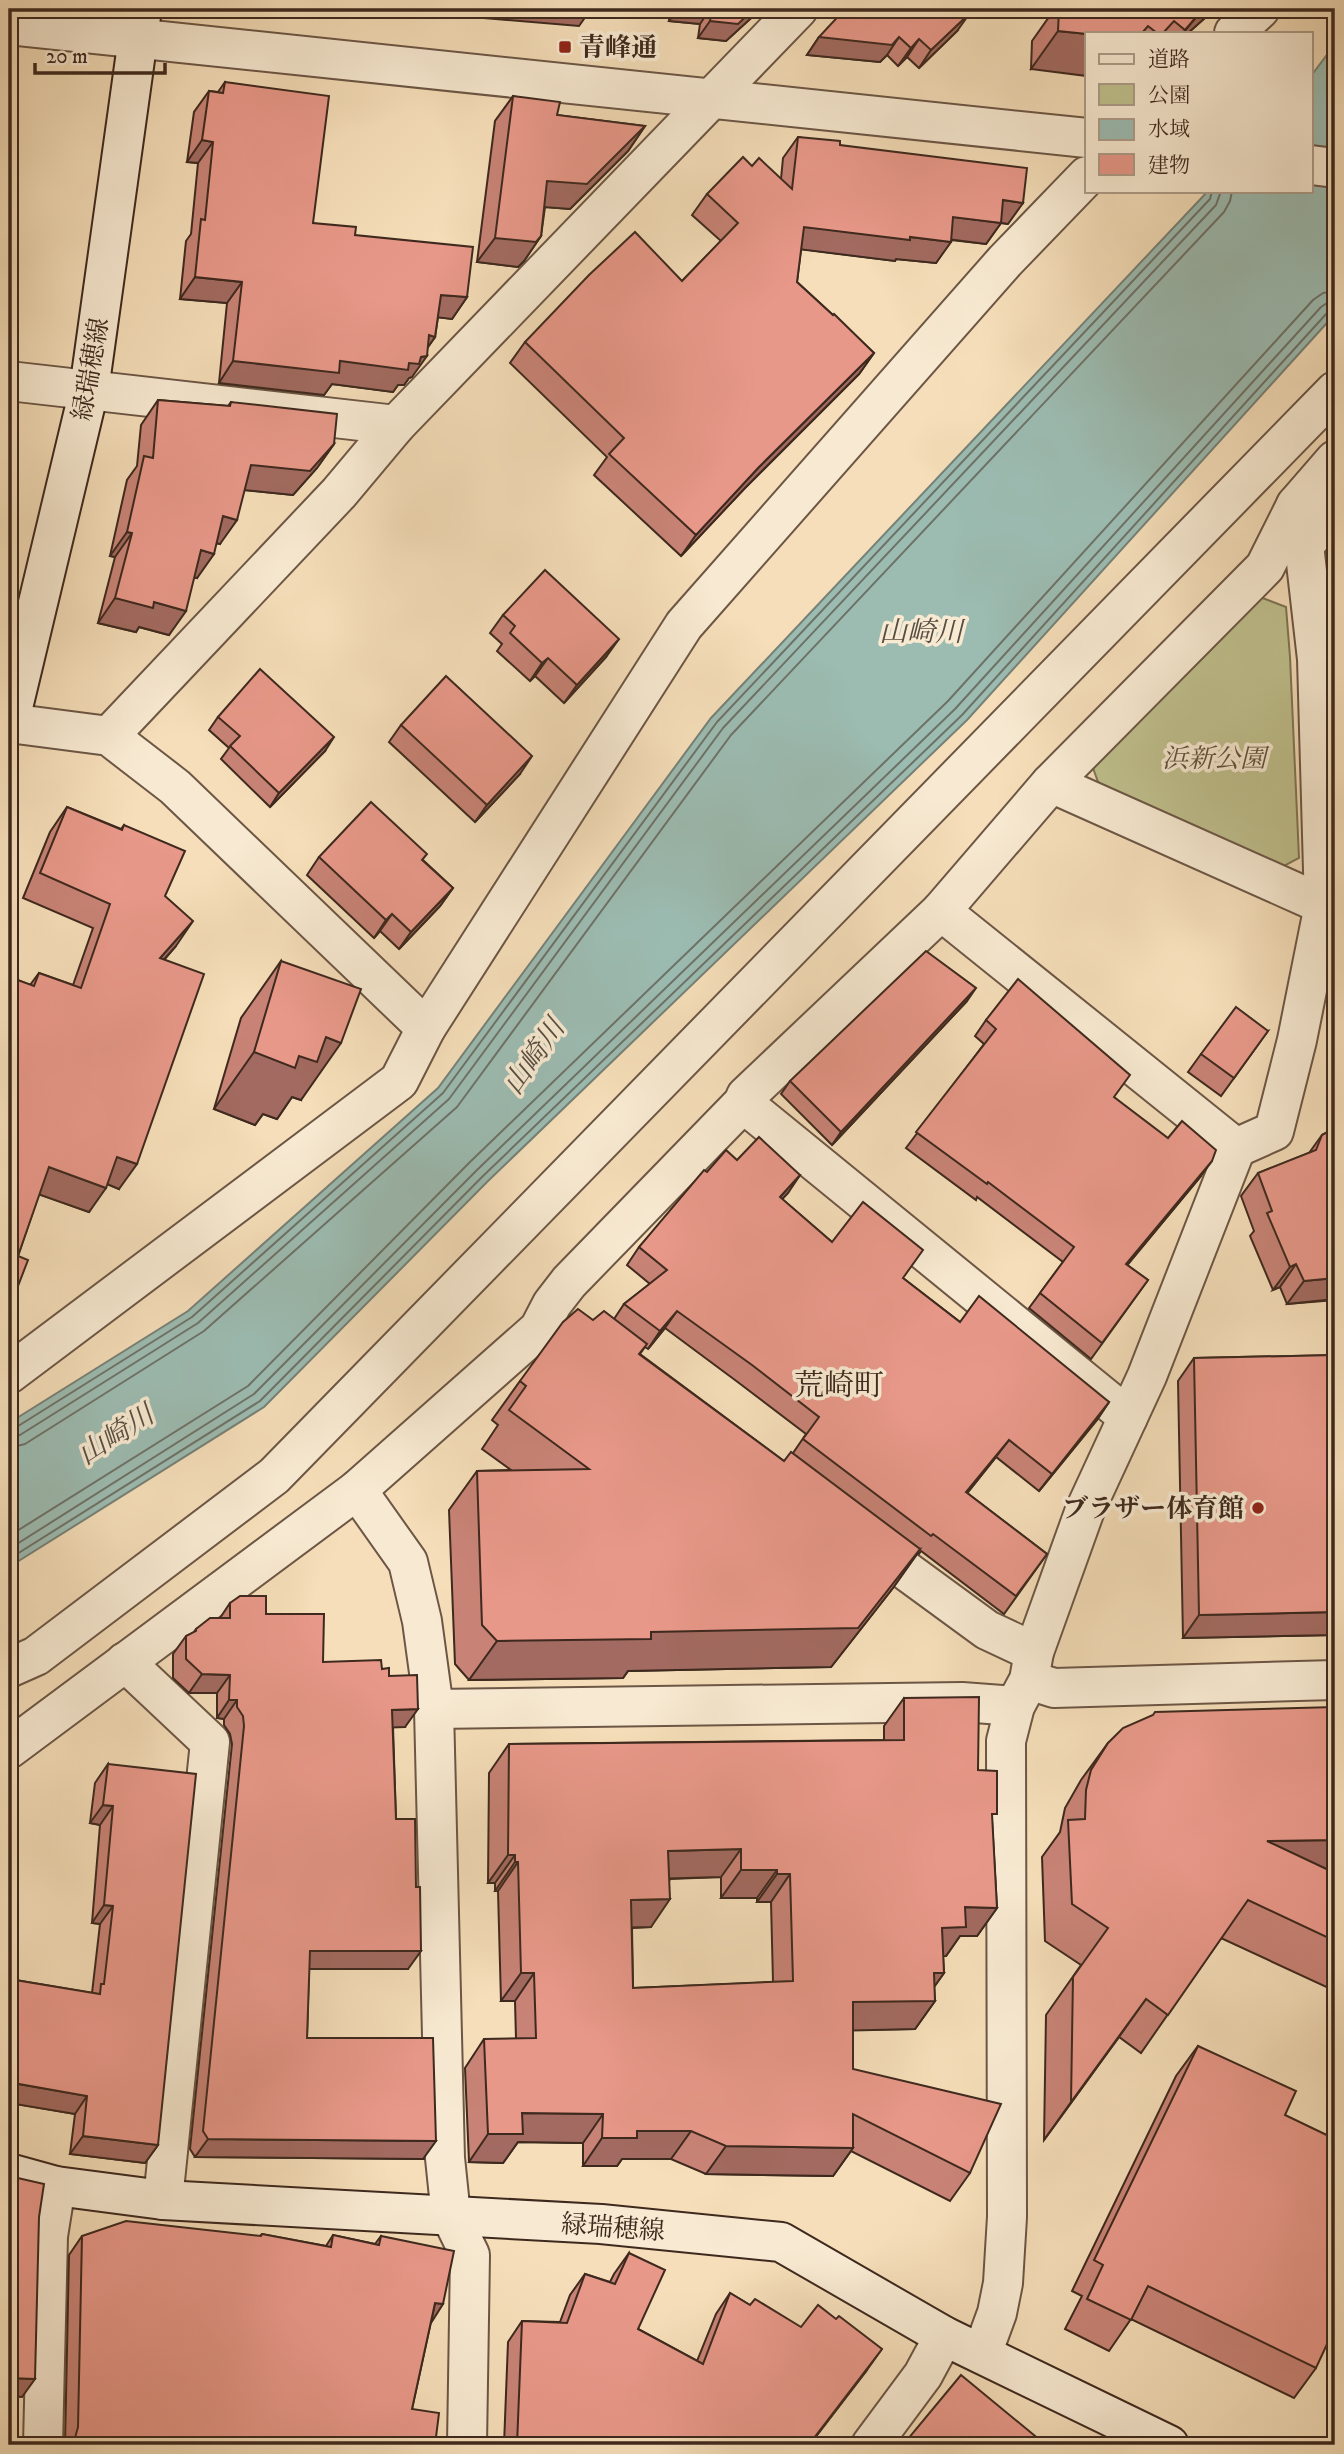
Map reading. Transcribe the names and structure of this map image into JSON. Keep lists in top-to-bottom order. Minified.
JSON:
{"streets":{"street":["緑瑞穂線"]},"districts":["荒崎町"],"water":["山崎川"],"parks":["浜新公園"],"places":{"transit":["青峰通"],"other":["ブラザー体育館"]},"legend":["道路","公園","水域","建物"],"scale_bar":"20 m"}
